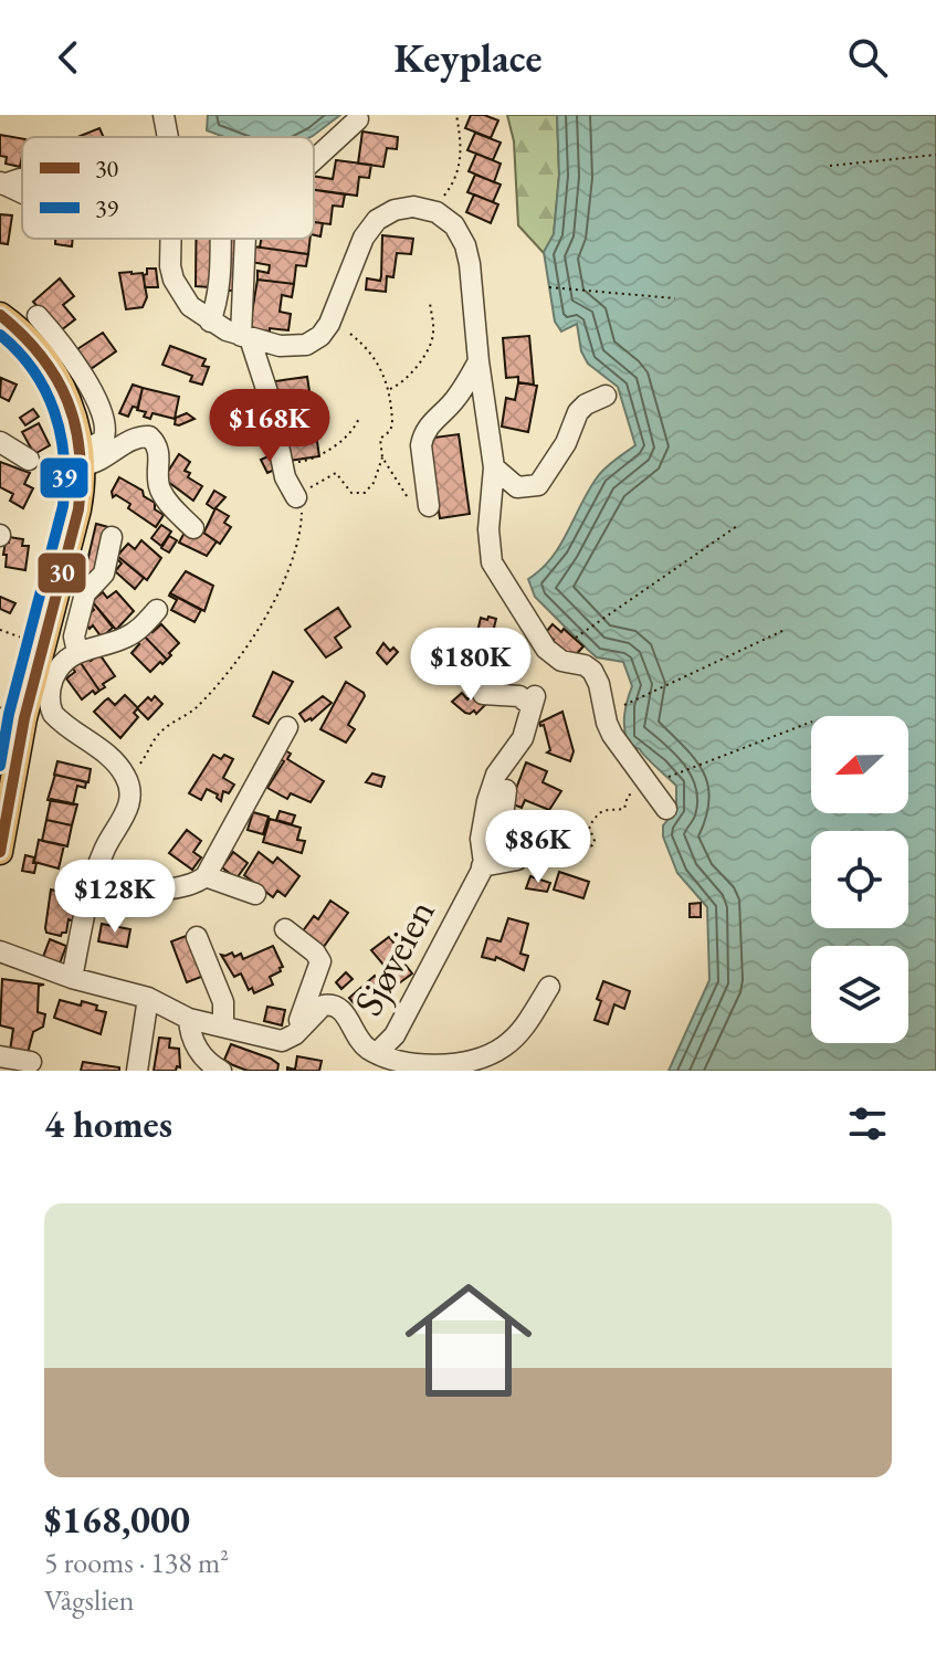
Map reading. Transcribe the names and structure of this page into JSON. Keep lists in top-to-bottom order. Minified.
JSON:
{"streets":{"street":["Sjøveien"]},"lines":["transit line 30","transit line 39"],"legend":["30","39"],"north":"left","page":{"header":"Keyplace","price":["$168K","$180K","$86K","$128K"],"heading":"4 homes","list":[{"name":"$168,000","note":"5 rooms · 138 m² · Vågslien"}]}}
